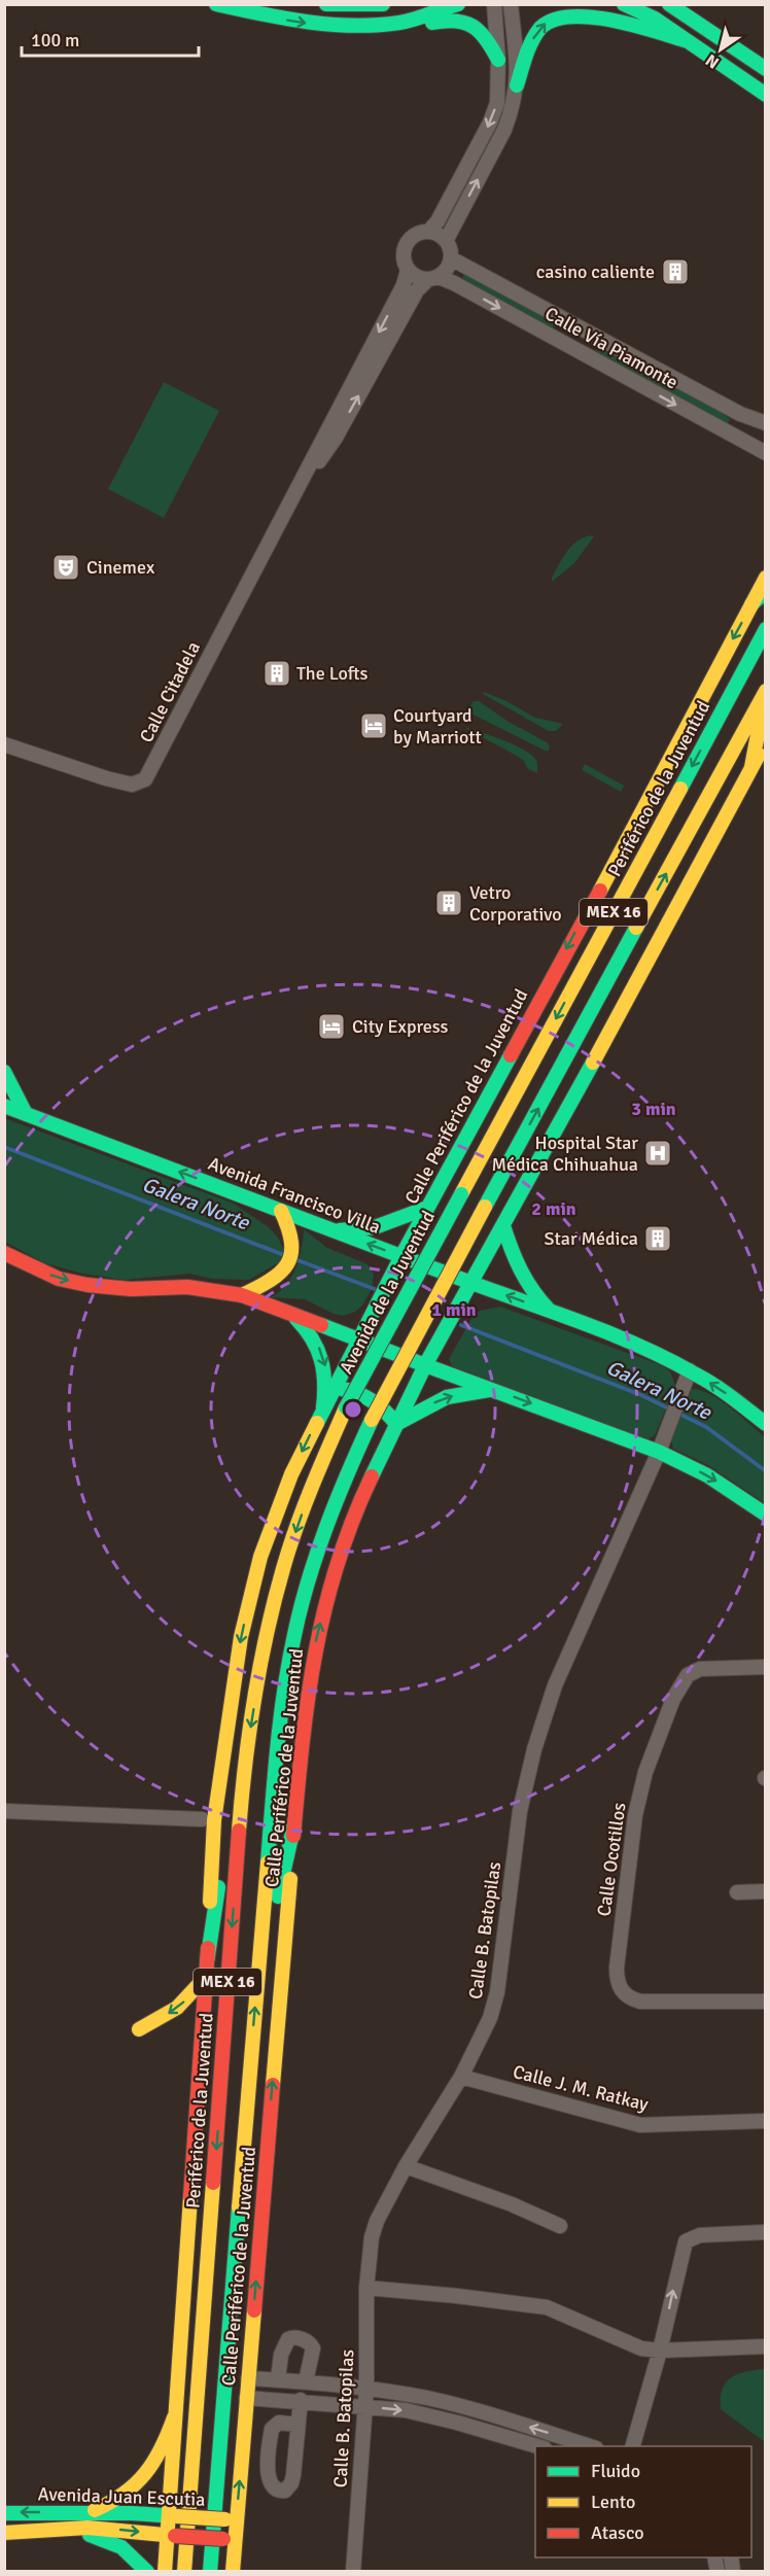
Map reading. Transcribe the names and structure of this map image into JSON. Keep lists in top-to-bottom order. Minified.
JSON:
{"streets":{"main road":["Periférico de la Juventud","MEX 16","Calle Periférico de la Juventud","Avenida Francisco Villa","Avenida de la Juventud","Avenida Juan Escutia"],"street":["Calle Vía Piamonte","Calle Citadela","Calle Ocotillos","Calle B. Batopilas","Calle J. M. Ratkay"]},"crossings":[["Calle Vía Piamonte","Calle Citadela"],["Periférico de la Juventud","Avenida de la Juventud"],["Calle Periférico de la Juventud","Avenida Francisco Villa"],["Calle Periférico de la Juventud","Avenida Juan Escutia"],["Avenida Francisco Villa","Calle B. Batopilas"],["Calle B. Batopilas","Calle J. M. Ratkay"]],"water":["Galera Norte"],"places":{"building":["casino caliente","The Lofts","Vetro Corporativo","Star Médica"],"theatre":["Cinemex"],"hotel":["Courtyard by Marriott","City Express"],"hospital":["Hospital Star Médica Chihuahua"]},"legend":["Fluido","Lento","Atasco"],"scale_bar":"100 m","north":"bottom left","rings":["3 min","2 min","1 min"]}
